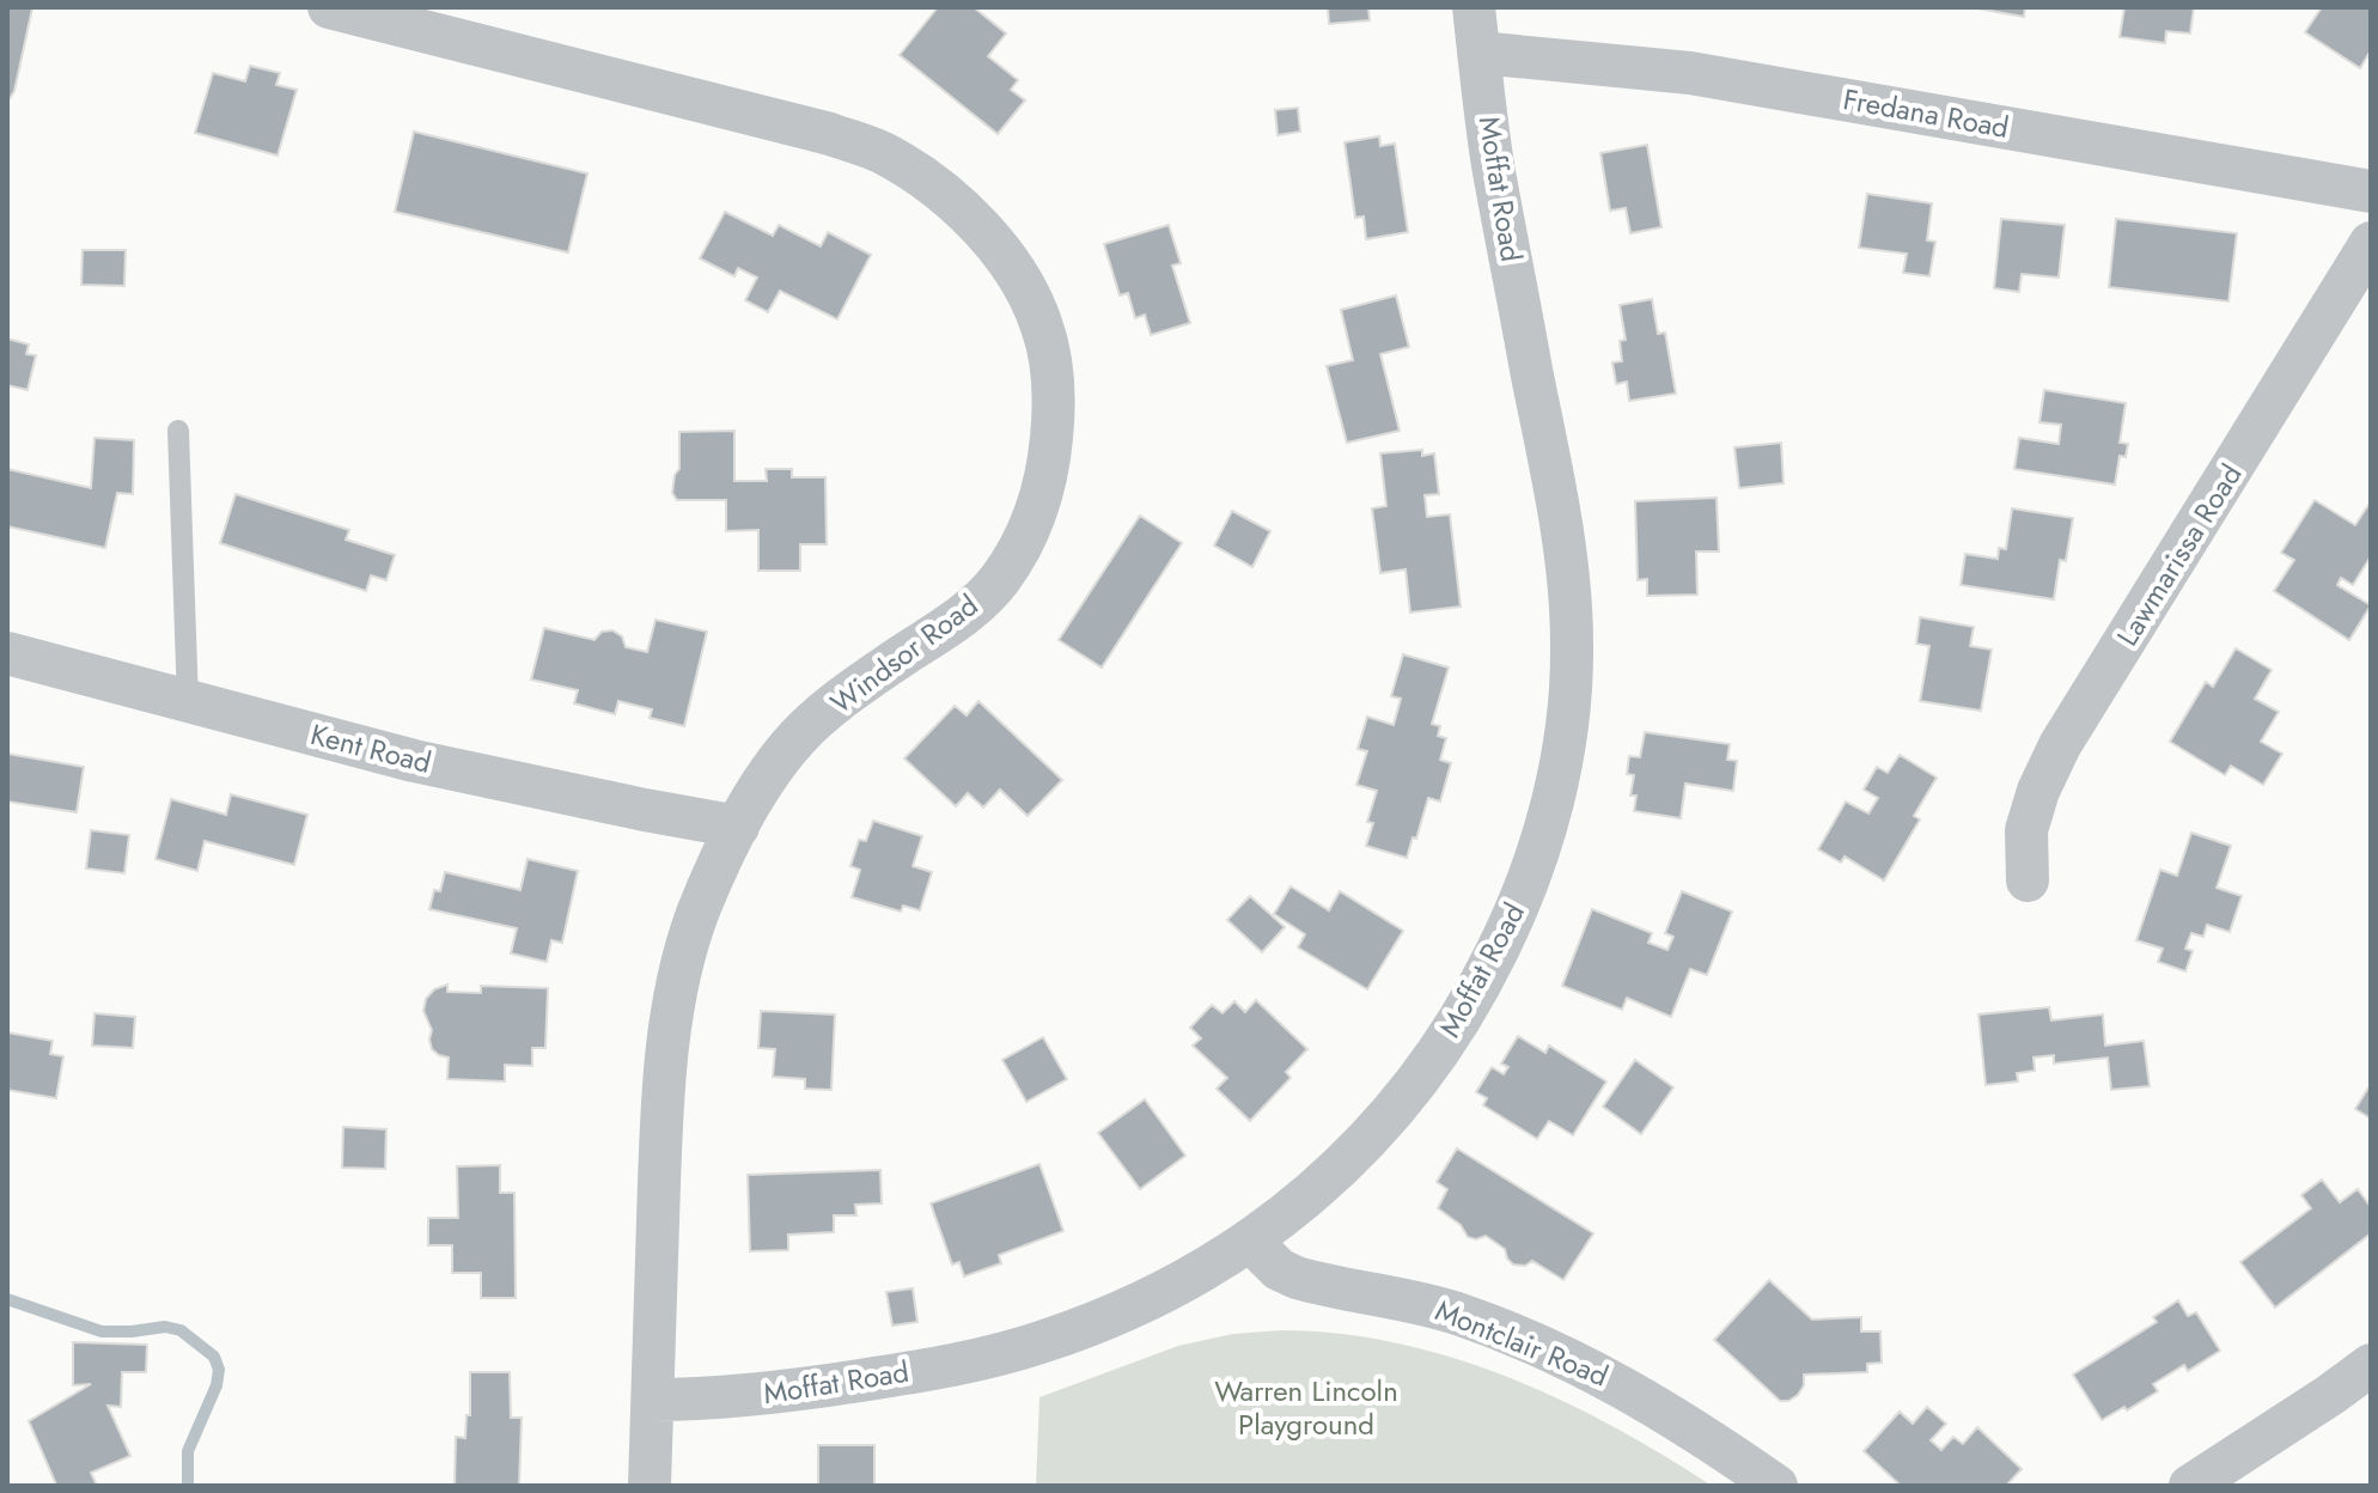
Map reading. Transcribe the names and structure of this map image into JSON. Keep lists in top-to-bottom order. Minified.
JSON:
{"streets":{"street":["Fredana Road","Moffat Road","Lawmarissa Road","Windsor Road","Kent Road","Montclair Road"]},"crossings":[["Fredana Road","Moffat Road"],["Moffat Road","Windsor Road"],["Moffat Road","Montclair Road"],["Windsor Road","Kent Road"]],"parks":["Warren Lincoln Playground"]}
